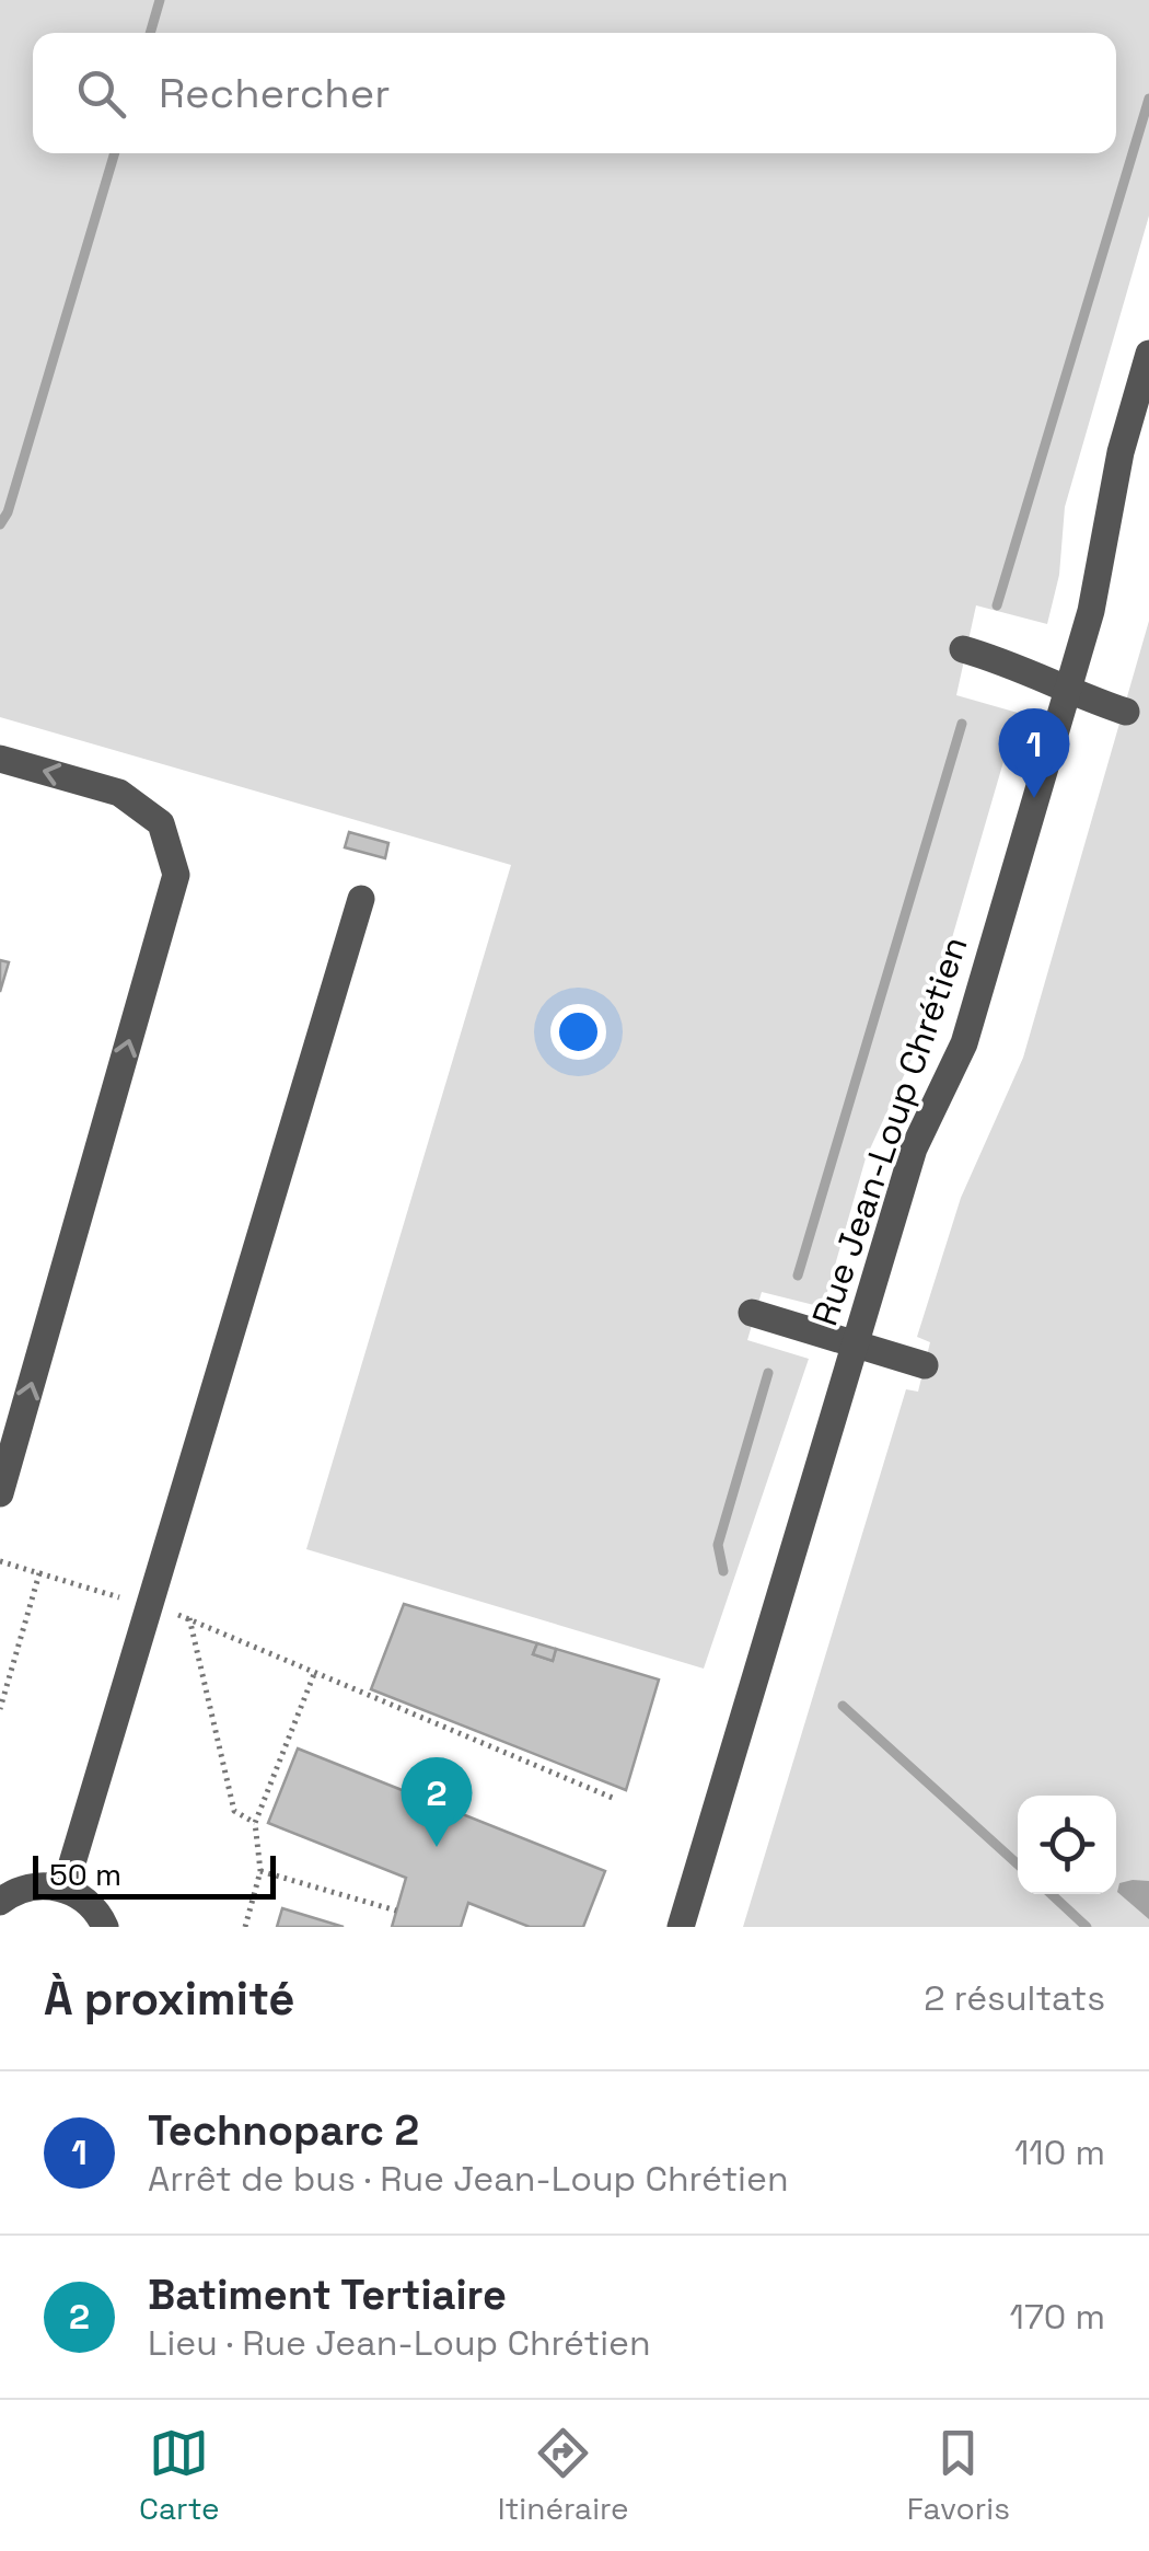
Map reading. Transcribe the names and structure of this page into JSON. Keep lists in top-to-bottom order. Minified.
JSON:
{"streets":{"street":["Rue Jean-Loup Chrétien"]},"scale_bar":"50 m","page":{"search":"Rechercher","pins":["1","2"],"scale":"50 m","heading":["À proximité","2 résultats"],"list":[{"mark":"1","name":"Technoparc 2","note":"Arrêt de bus · Rue Jean-Loup Chrétien","value":"110 m"},{"mark":"2","name":"Batiment Tertiaire","note":"Lieu · Rue Jean-Loup Chrétien","value":"170 m"}],"nav":["Carte","Itinéraire","Favoris"]}}
